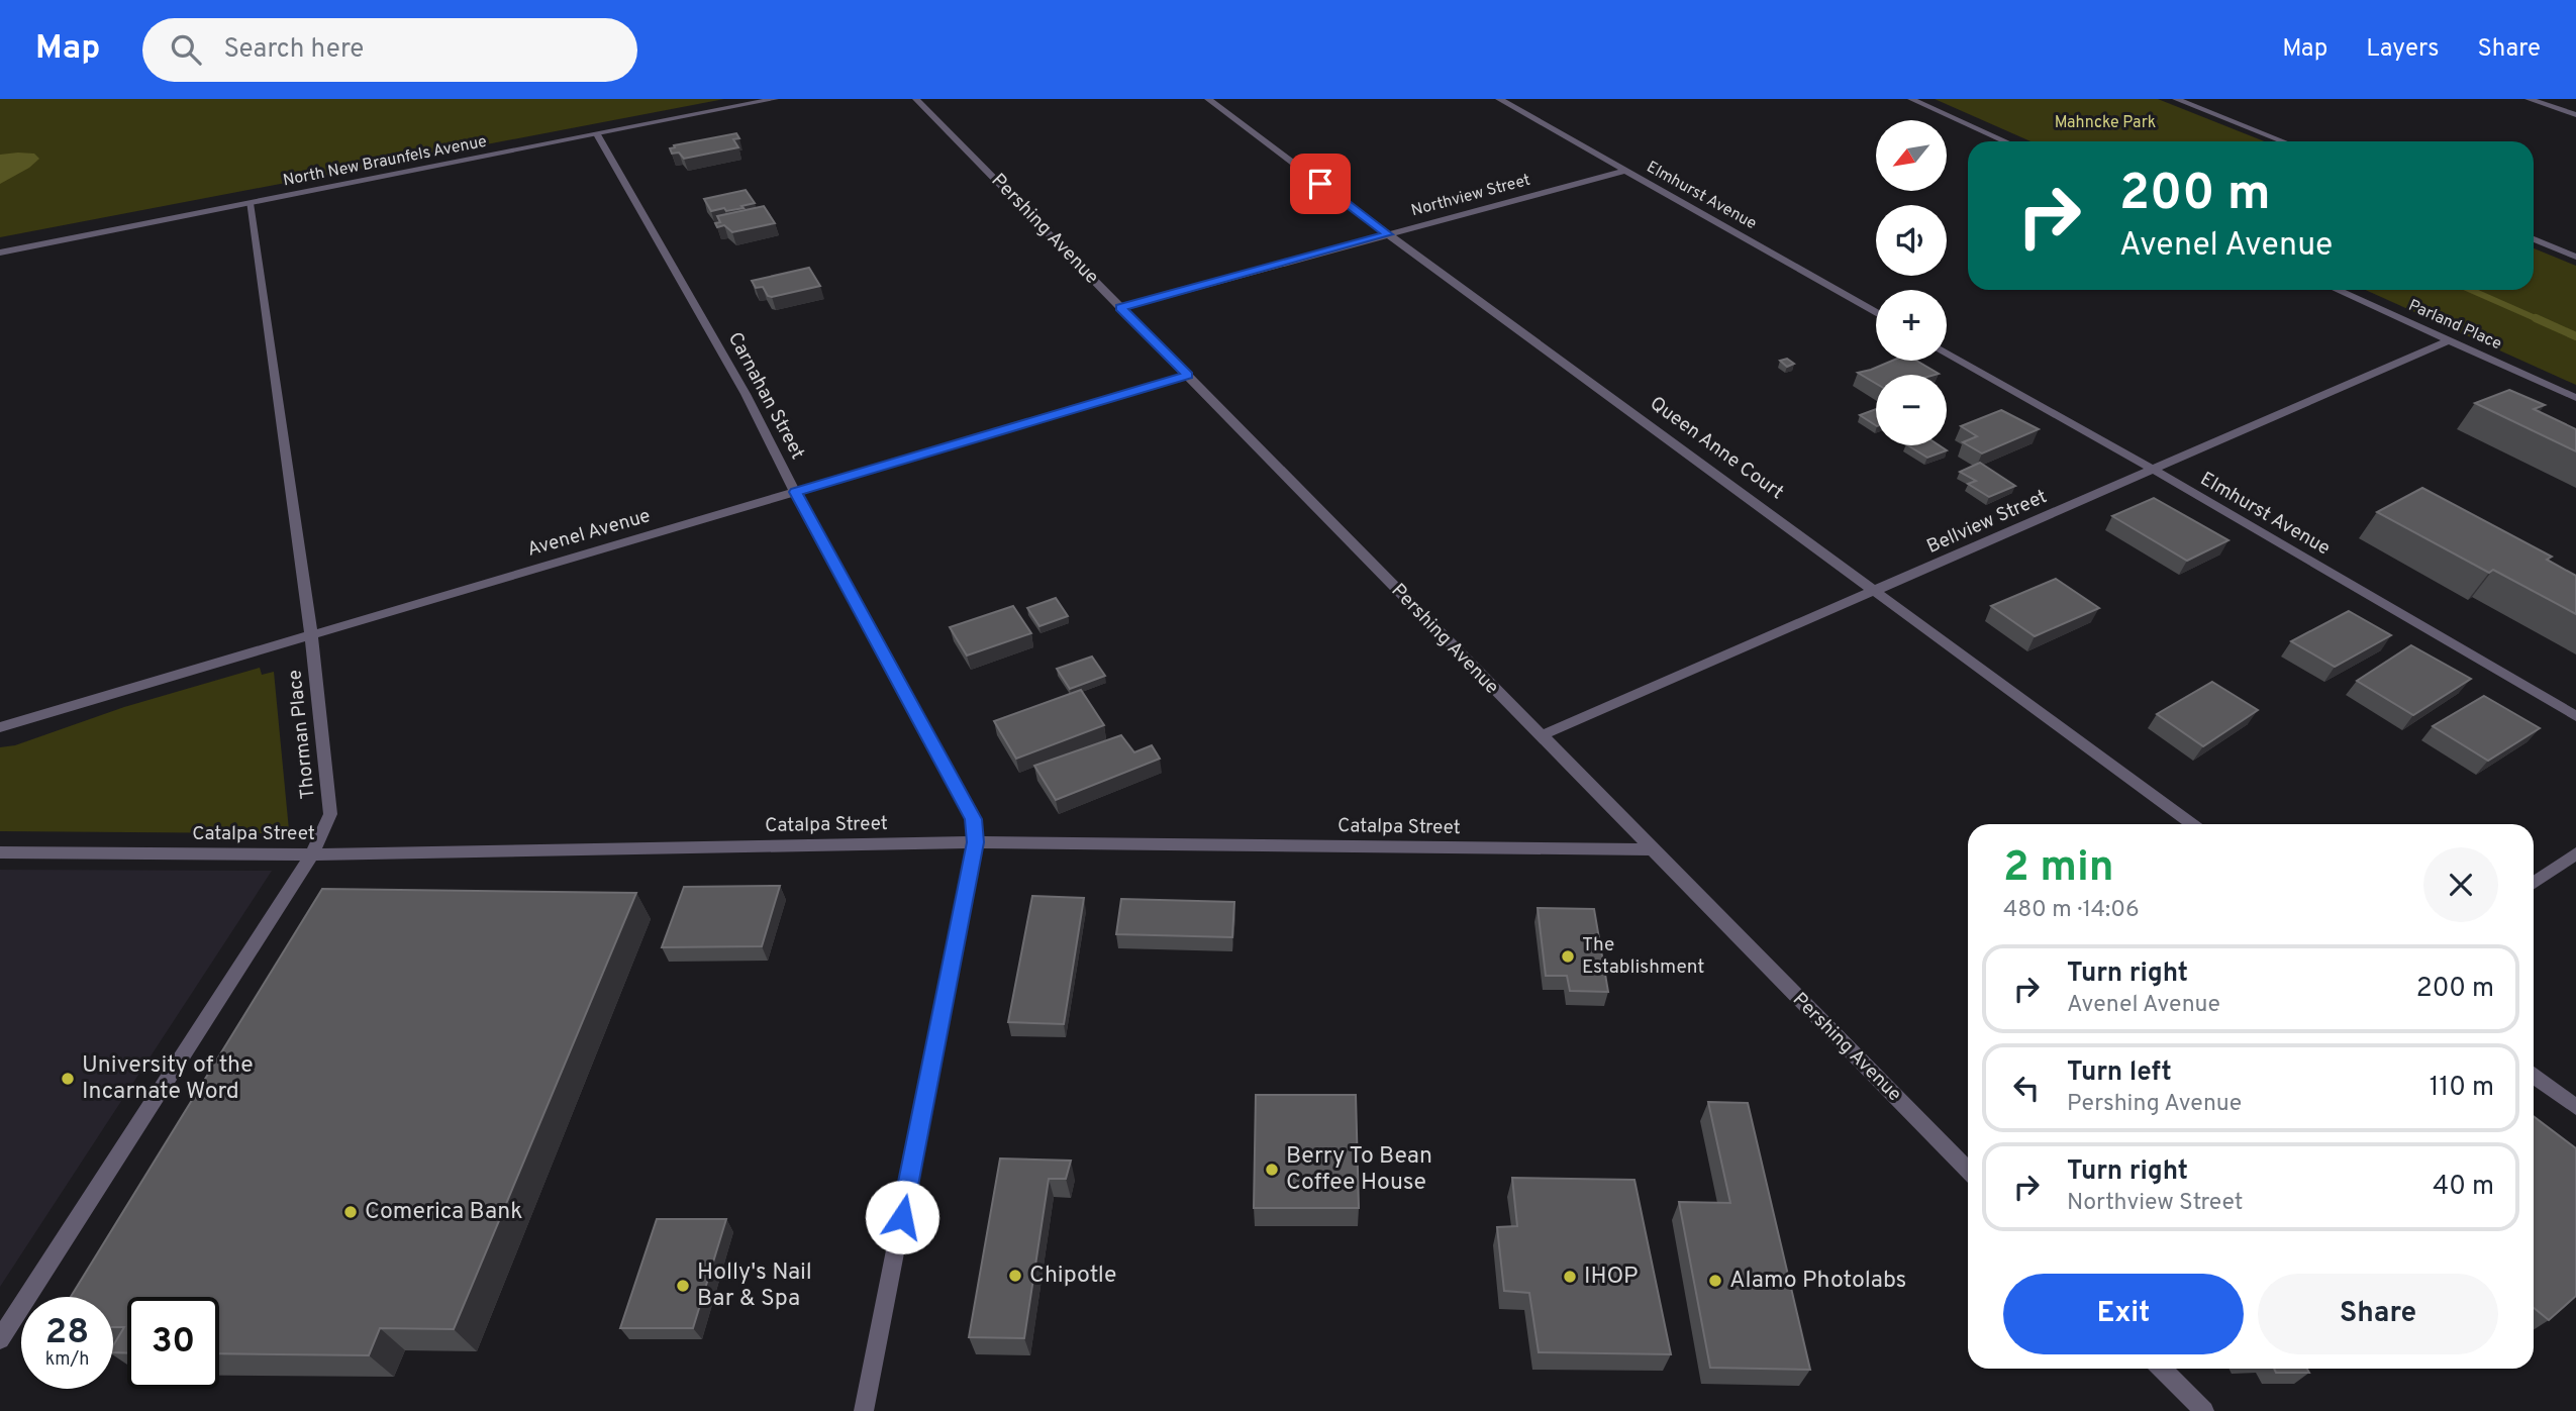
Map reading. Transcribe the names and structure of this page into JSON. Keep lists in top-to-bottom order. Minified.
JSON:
{"streets":{"street":["North New Braunfels Avenue","Northview Street","Elmhurst Avenue","Pershing Avenue","Parland Place","Carnahan Street","Queen Anne Court","Bellview Street","Avenel Avenue","Thorman Place","Catalpa Street"]},"crossings":[["North New Braunfels Avenue","Carnahan Street"],["North New Braunfels Avenue","Thorman Place"],["Northview Street","Elmhurst Avenue"],["Northview Street","Pershing Avenue"],["Northview Street","Queen Anne Court"],["Elmhurst Avenue","Bellview Street"],["Pershing Avenue","Bellview Street"],["Pershing Avenue","Avenel Avenue"],["Pershing Avenue","Catalpa Street"],["Parland Place","Bellview Street"],["Carnahan Street","Avenel Avenue"],["Carnahan Street","Catalpa Street"],["Queen Anne Court","Bellview Street"],["Avenel Avenue","Thorman Place"],["Thorman Place","Catalpa Street"]],"parks":["Mahncke Park"],"places":["The Establishment","University of the Incarnate Word","Berry To Bean Coffee House","Comerica Bank","Chipotle","IHOP","Alamo Photolabs","Holly's Nail Bar & Spa"],"north":"bottom left","page":{"header":"Map","search":"Search here","nav":["Map","Layers","Share"],"map_buttons":["+","−"],"turn":["200 m","Avenel Avenue"],"heading":["2 min","480 m · 14:06"],"list":[{"name":"Turn right","note":"Avenel Avenue","value":"200 m"},{"name":"Turn left","note":"Pershing Avenue","value":"110 m"},{"name":"Turn right","note":"Northview Street","value":"40 m"}],"buttons":["Exit","Share"],"speed":"28 km/h","limit":"30"}}
